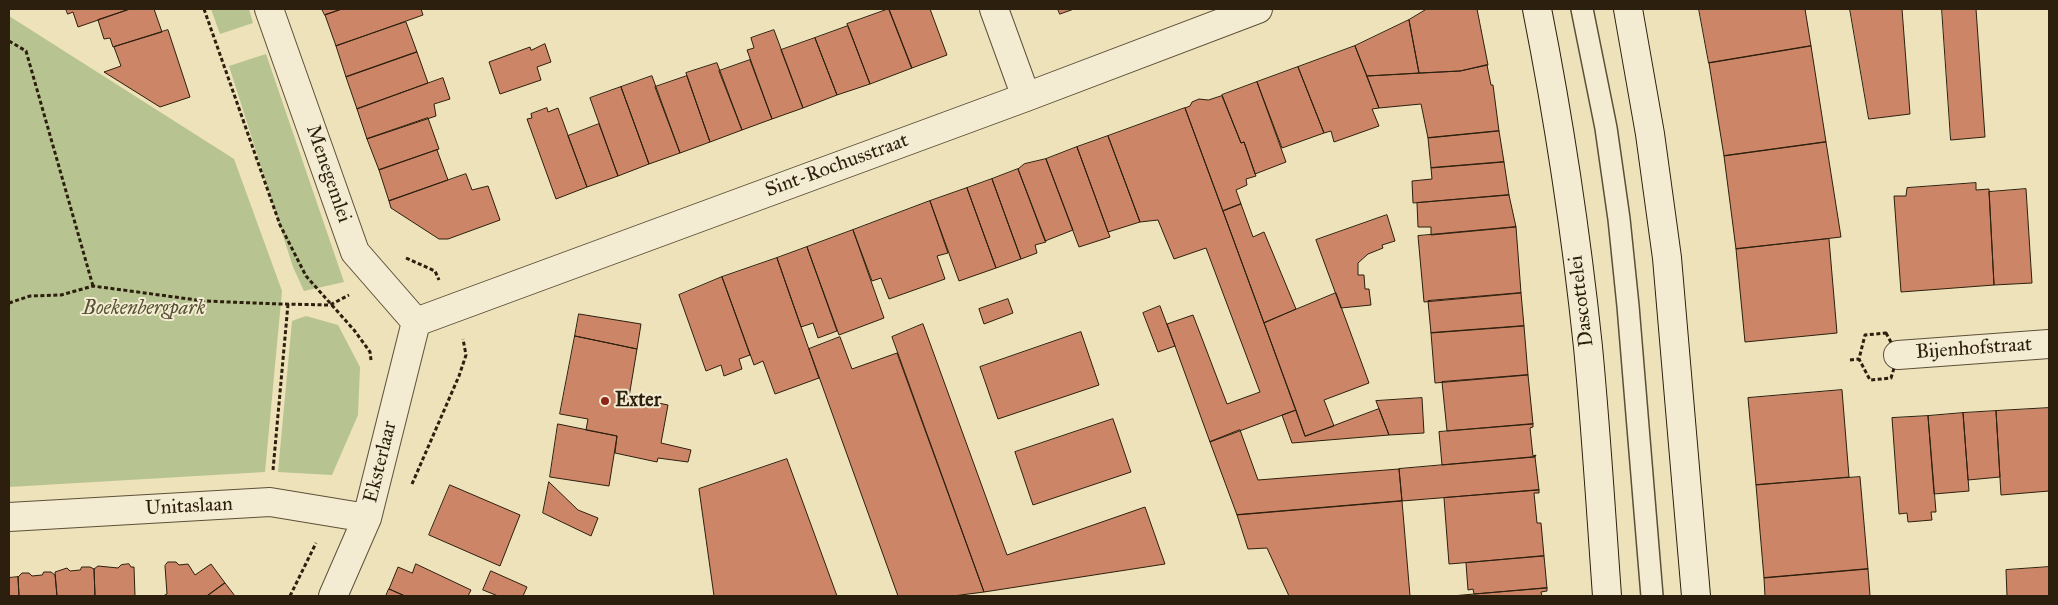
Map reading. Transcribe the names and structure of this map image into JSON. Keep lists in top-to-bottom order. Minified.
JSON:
{"streets":{"street":["Sint-Rochusstraat","Menegemlei","Dascottelei","Bijenhofstraat","Eksterlaar","Unitaslaan"]},"crossings":[["Sint-Rochusstraat","Menegemlei"],["Sint-Rochusstraat","Eksterlaar"],["Menegemlei","Eksterlaar"],["Eksterlaar","Unitaslaan"]],"parks":["Boekenbergpark"],"places":["Exter"]}
